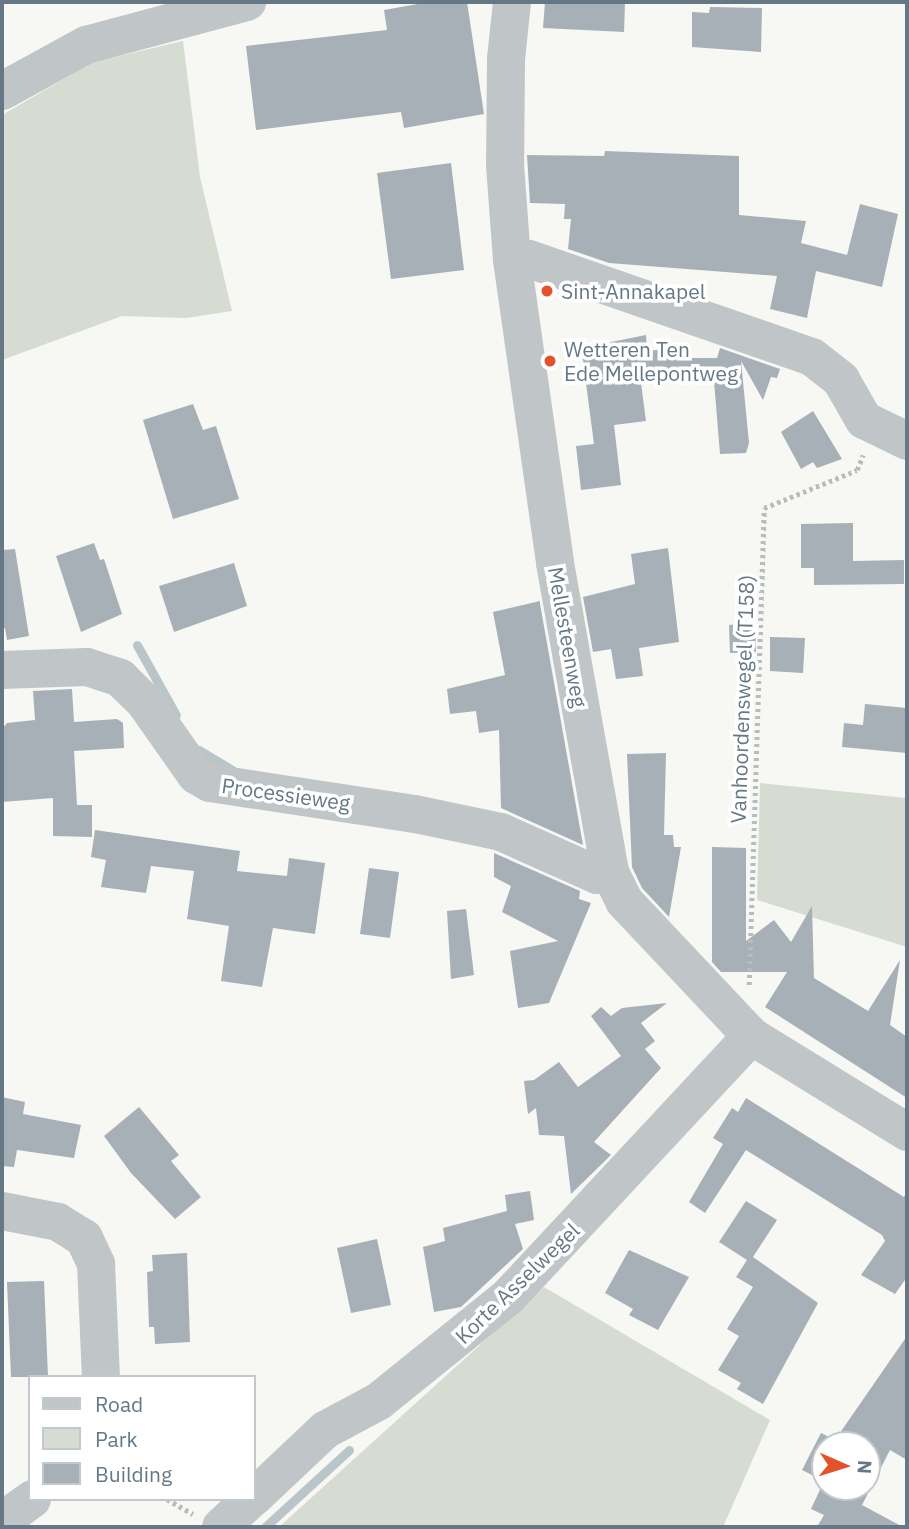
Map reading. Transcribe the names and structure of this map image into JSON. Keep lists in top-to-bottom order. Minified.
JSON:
{"streets":{"street":["Mellesteenweg","Processieweg","Korte Asselwegel"],"path":["Vanhoordenswegel (T158)"]},"crossings":[["Mellesteenweg","Vanhoordenswegel (T158)"],["Mellesteenweg","Processieweg"],["Mellesteenweg","Korte Asselwegel"],["Vanhoordenswegel (T158)","Korte Asselwegel"]],"places":["Sint-Annakapel","Wetteren Ten Ede Mellepontweg"],"legend":["Road","Park","Building"],"north":"right"}
